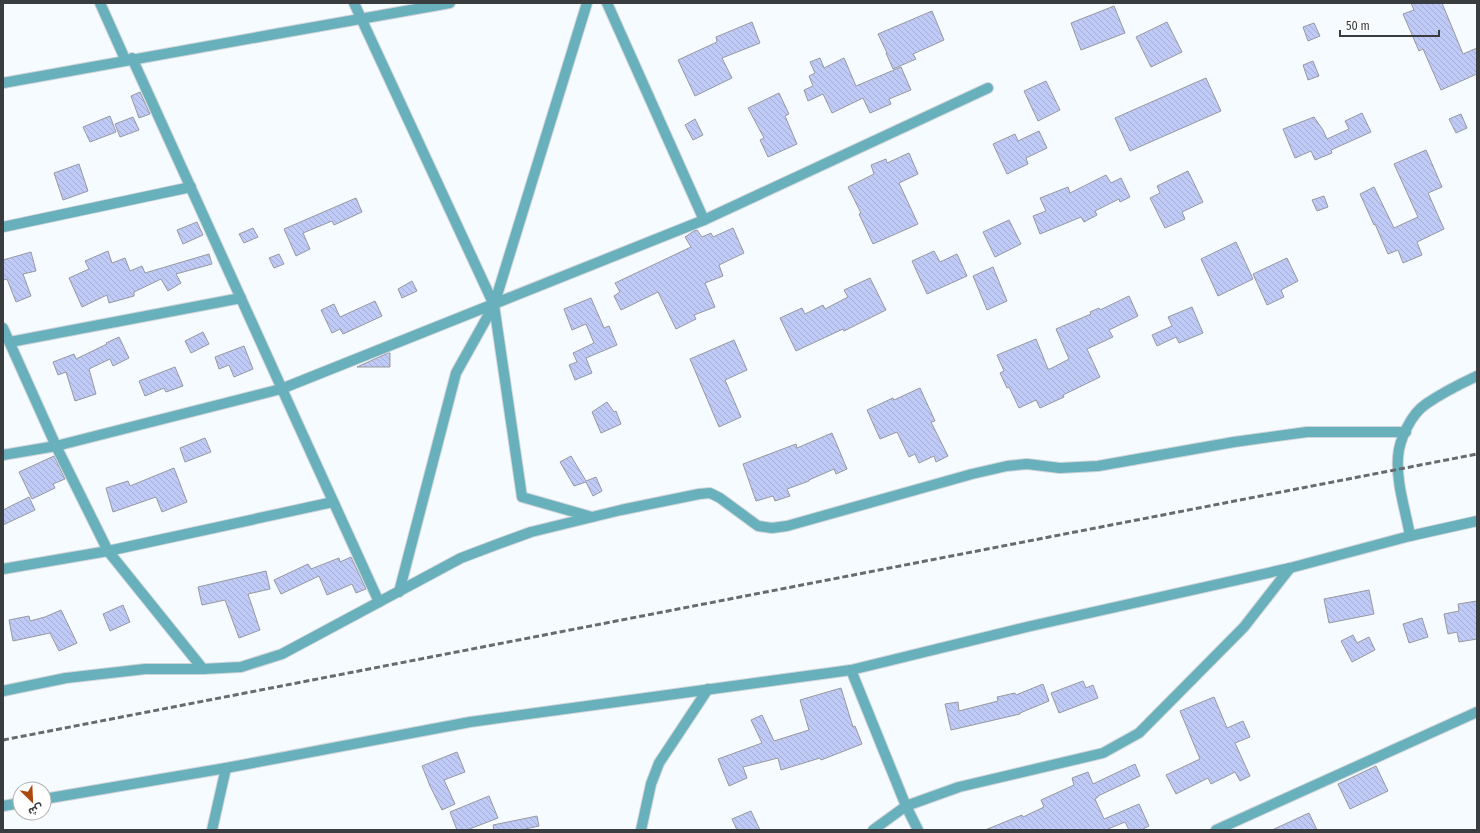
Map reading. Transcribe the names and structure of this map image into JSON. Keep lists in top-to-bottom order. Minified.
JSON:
{"scale_bar":"50 m","north":"bottom right"}
